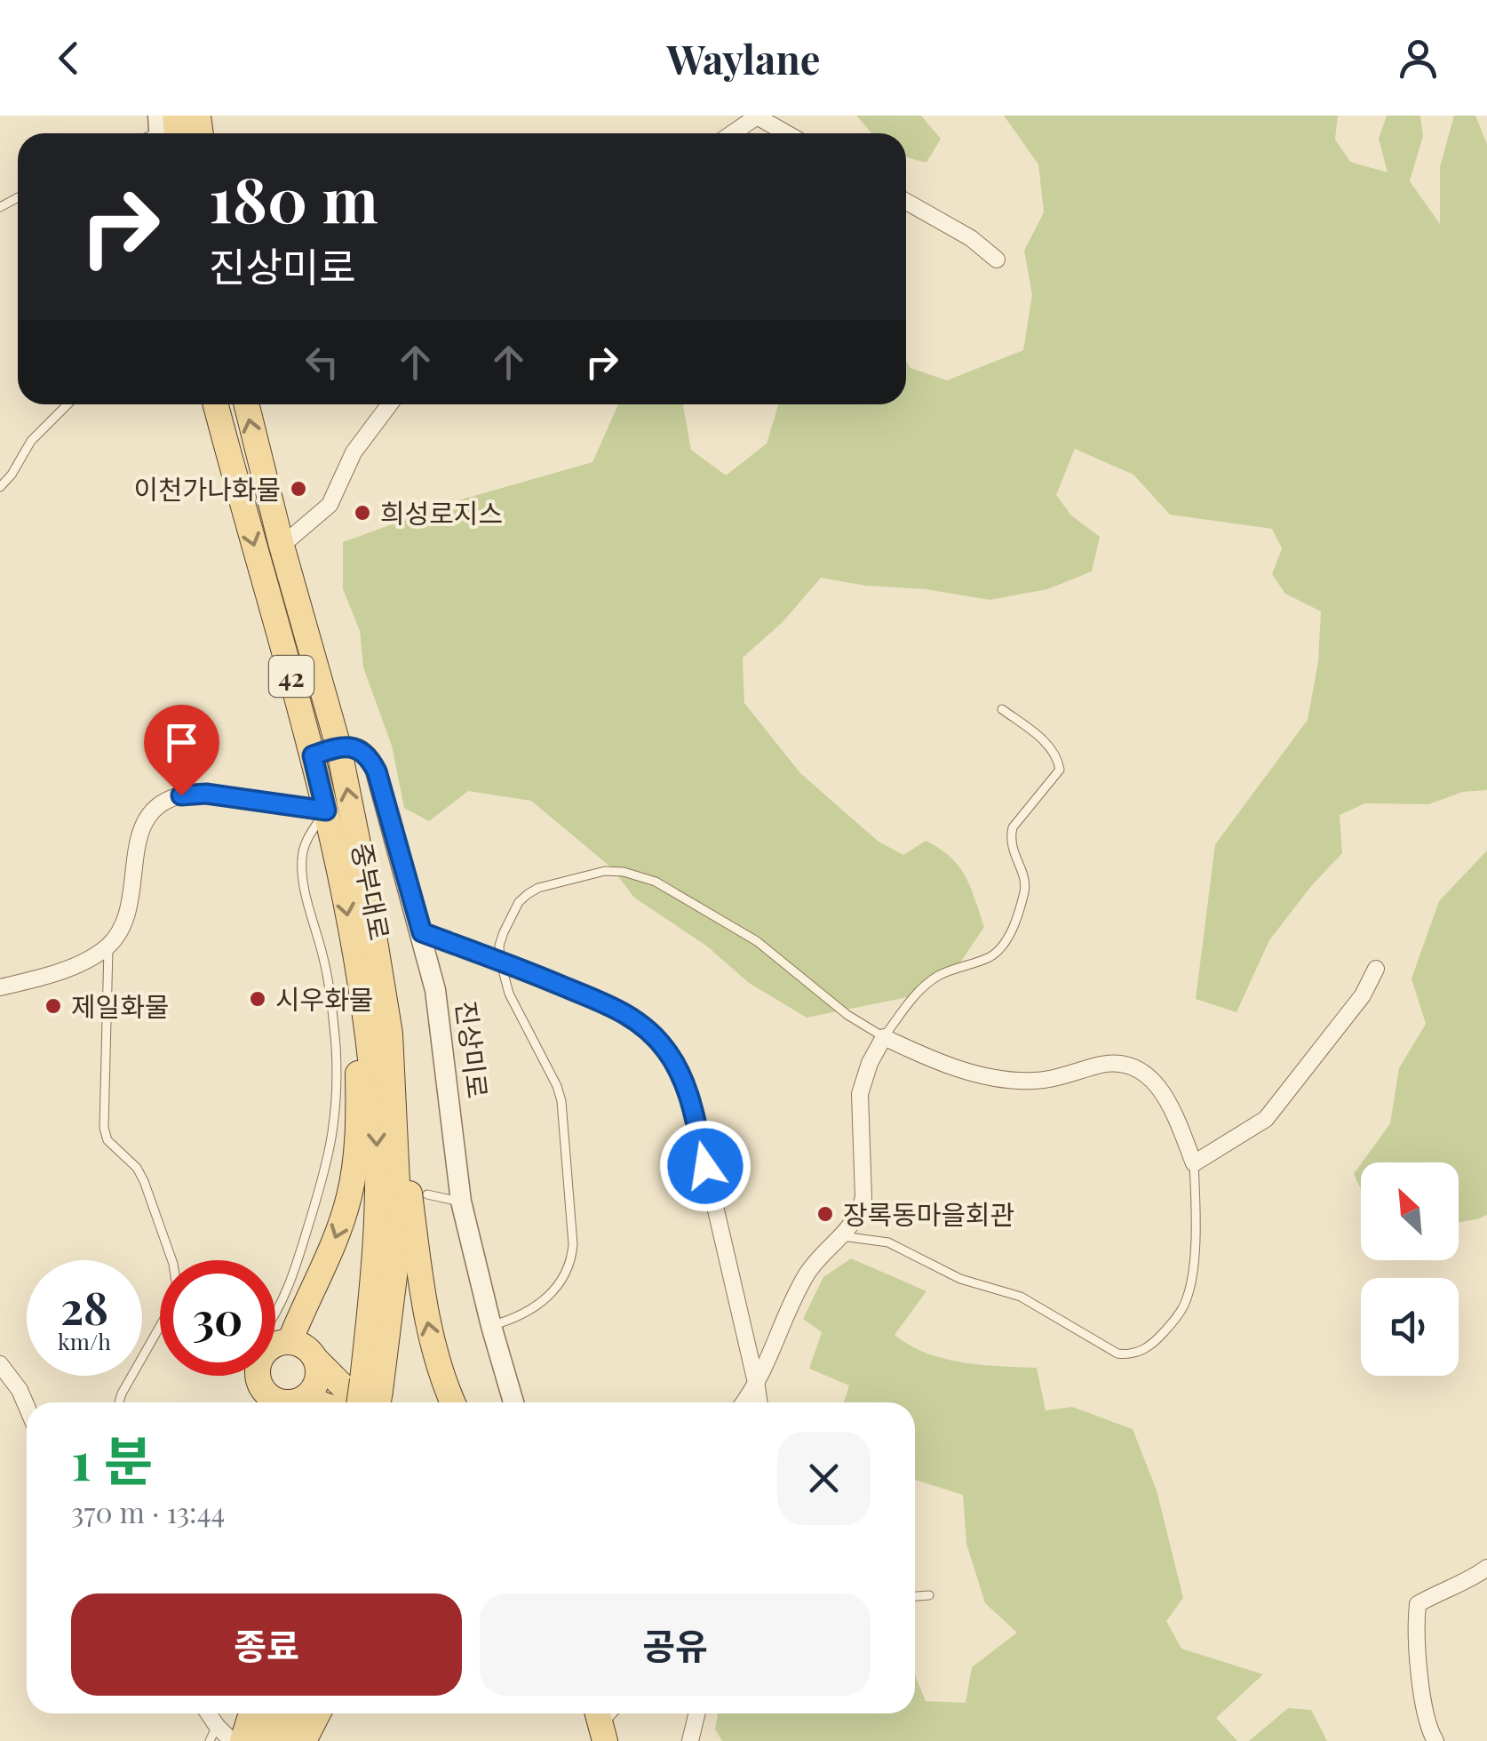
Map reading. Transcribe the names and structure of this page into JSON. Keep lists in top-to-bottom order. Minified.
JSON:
{"streets":{"main road":["42","중부대로"],"street":["진상미로"]},"crossings":[["중부대로","진상미로"]],"places":["이천가나화물","희성로지스","시우화물","제일화물","장록동마을회관"],"north":"top left","page":{"header":"Waylane","turn":["180 m","진상미로"],"speed":"28 km/h","limit":"30","heading":["1 분","370 m · 13:44"],"buttons":["종료","공유"]}}
